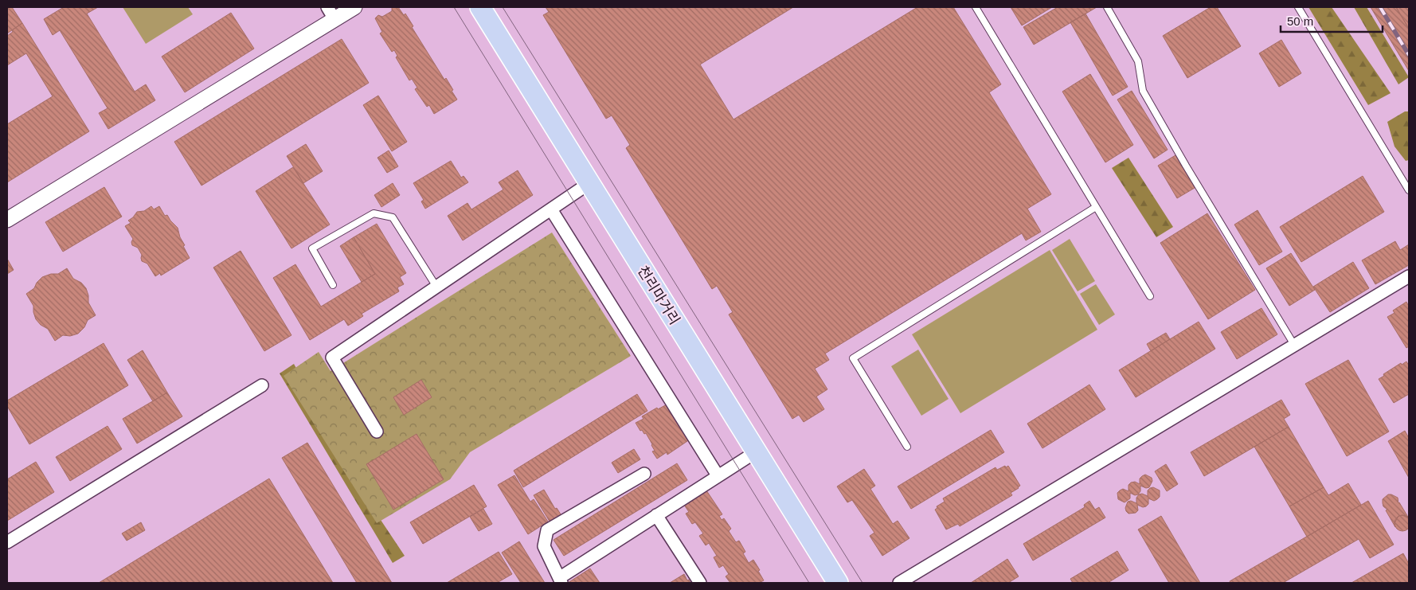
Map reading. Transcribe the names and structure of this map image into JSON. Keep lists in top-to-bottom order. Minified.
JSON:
{"streets":{"highway":["천리마거리"]},"scale_bar":"50 m"}
